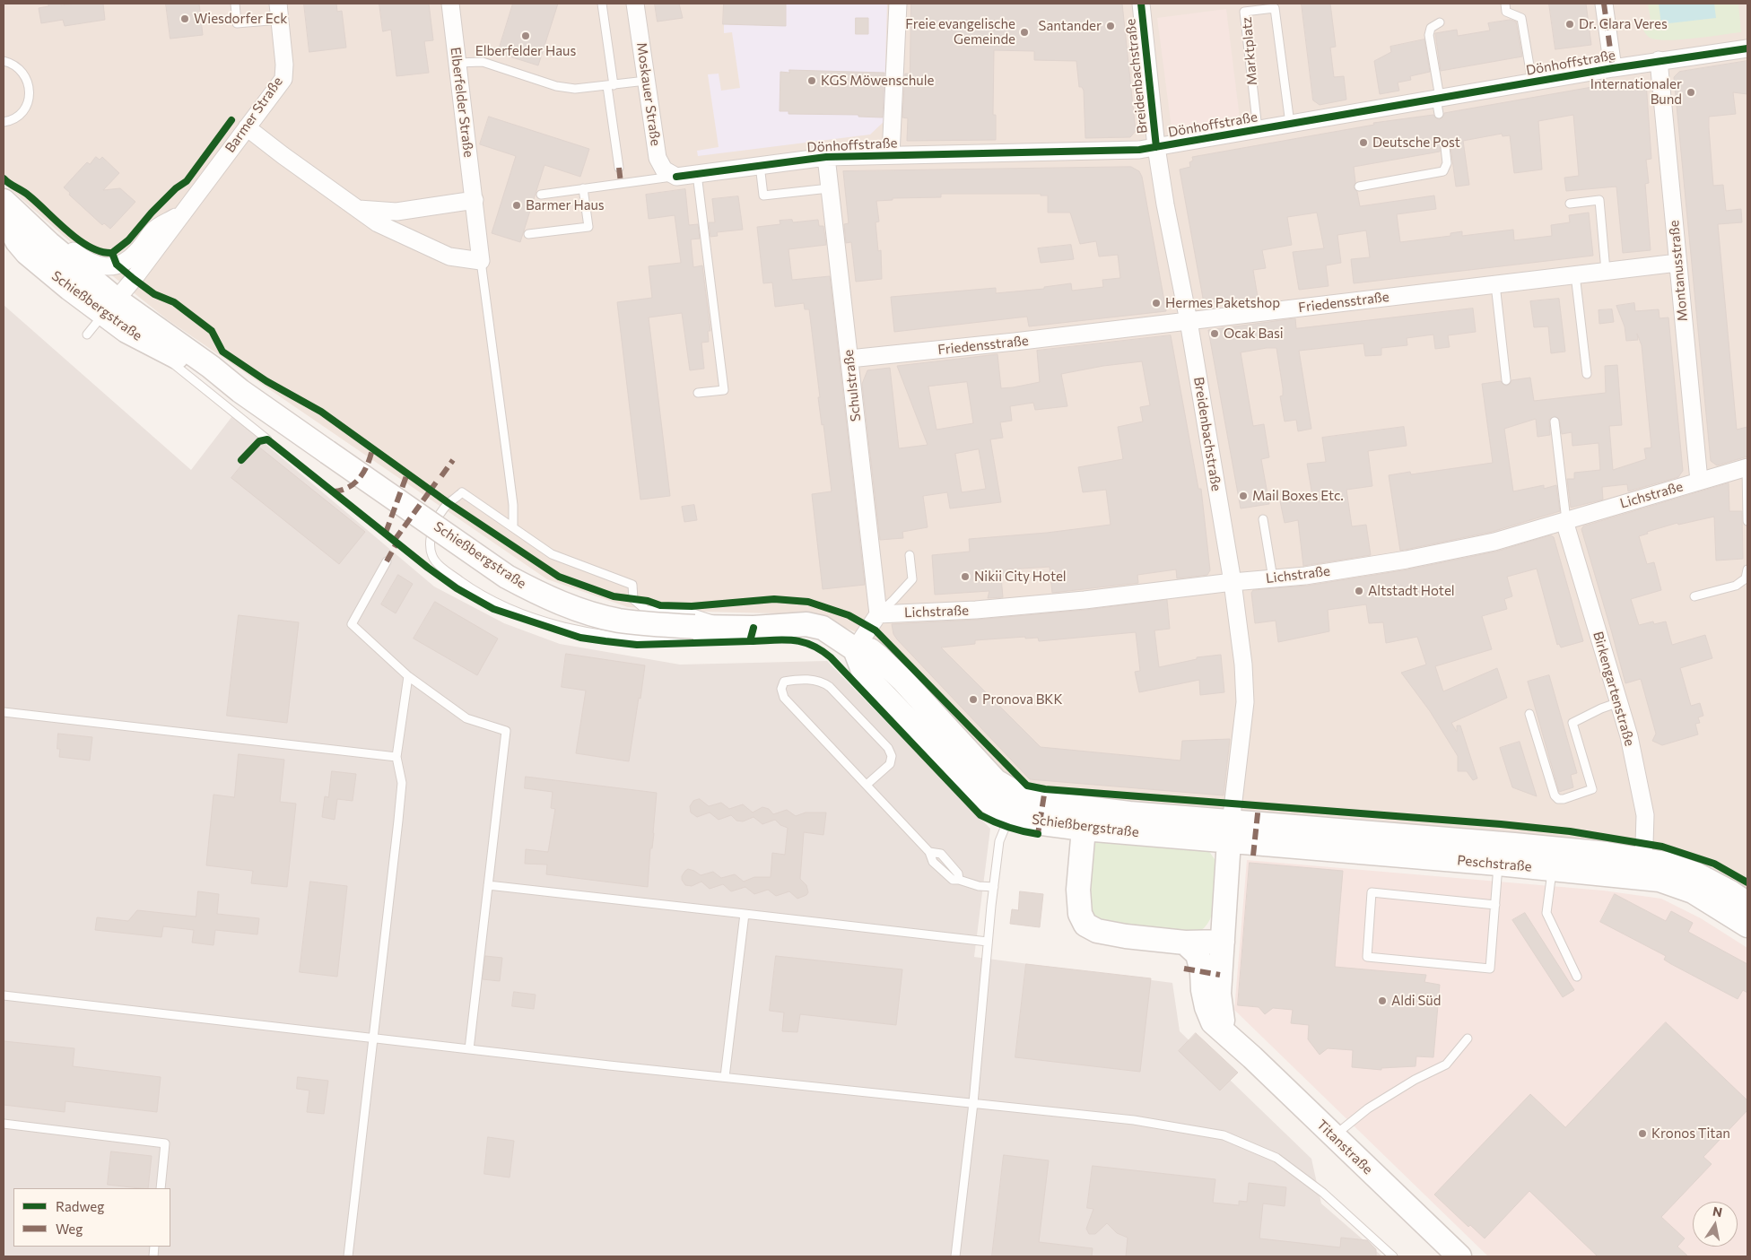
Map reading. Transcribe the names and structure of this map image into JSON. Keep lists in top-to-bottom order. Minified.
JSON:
{"streets":{"main road":["Schießbergstraße","Peschstraße","Titanstraße"],"street":["Dönhoffstraße","Breidenbachstraße","Moskauer Straße","Elberfelder Straße","Barmer Straße","Montanusstraße","Friedensstraße","Schulstraße","Lichstraße","Birkengartenstraße"],"lane":["Marktplatz"]},"crossings":[["Marktplatz","Dönhoffstraße"],["Dönhoffstraße","Breidenbachstraße"],["Dönhoffstraße","Moskauer Straße"],["Dönhoffstraße","Montanusstraße"],["Dönhoffstraße","Schulstraße"],["Breidenbachstraße","Friedensstraße"],["Breidenbachstraße","Schießbergstraße"],["Breidenbachstraße","Lichstraße"],["Breidenbachstraße","Peschstraße"],["Breidenbachstraße","Titanstraße"],["Barmer Straße","Schießbergstraße"],["Montanusstraße","Friedensstraße"],["Montanusstraße","Lichstraße"],["Friedensstraße","Schulstraße"],["Schießbergstraße","Peschstraße"],["Schießbergstraße","Titanstraße"],["Schulstraße","Lichstraße"],["Lichstraße","Birkengartenstraße"],["Birkengartenstraße","Peschstraße"],["Peschstraße","Titanstraße"]],"places":["Wiesdorfer Eck","Dr. Clara Veres","Santander","Freie evangelische Gemeinde","Elberfelder Haus","KGS Möwenschule","Internationaler Bund","Deutsche Post","Barmer Haus","Hermes Paketshop","Ocak Basi","Mail Boxes Etc.","Nikii City Hotel","Altstadt Hotel","Pronova BKK","Aldi Süd","Kronos Titan"],"legend":["Radweg","Weg"],"north":"top"}
